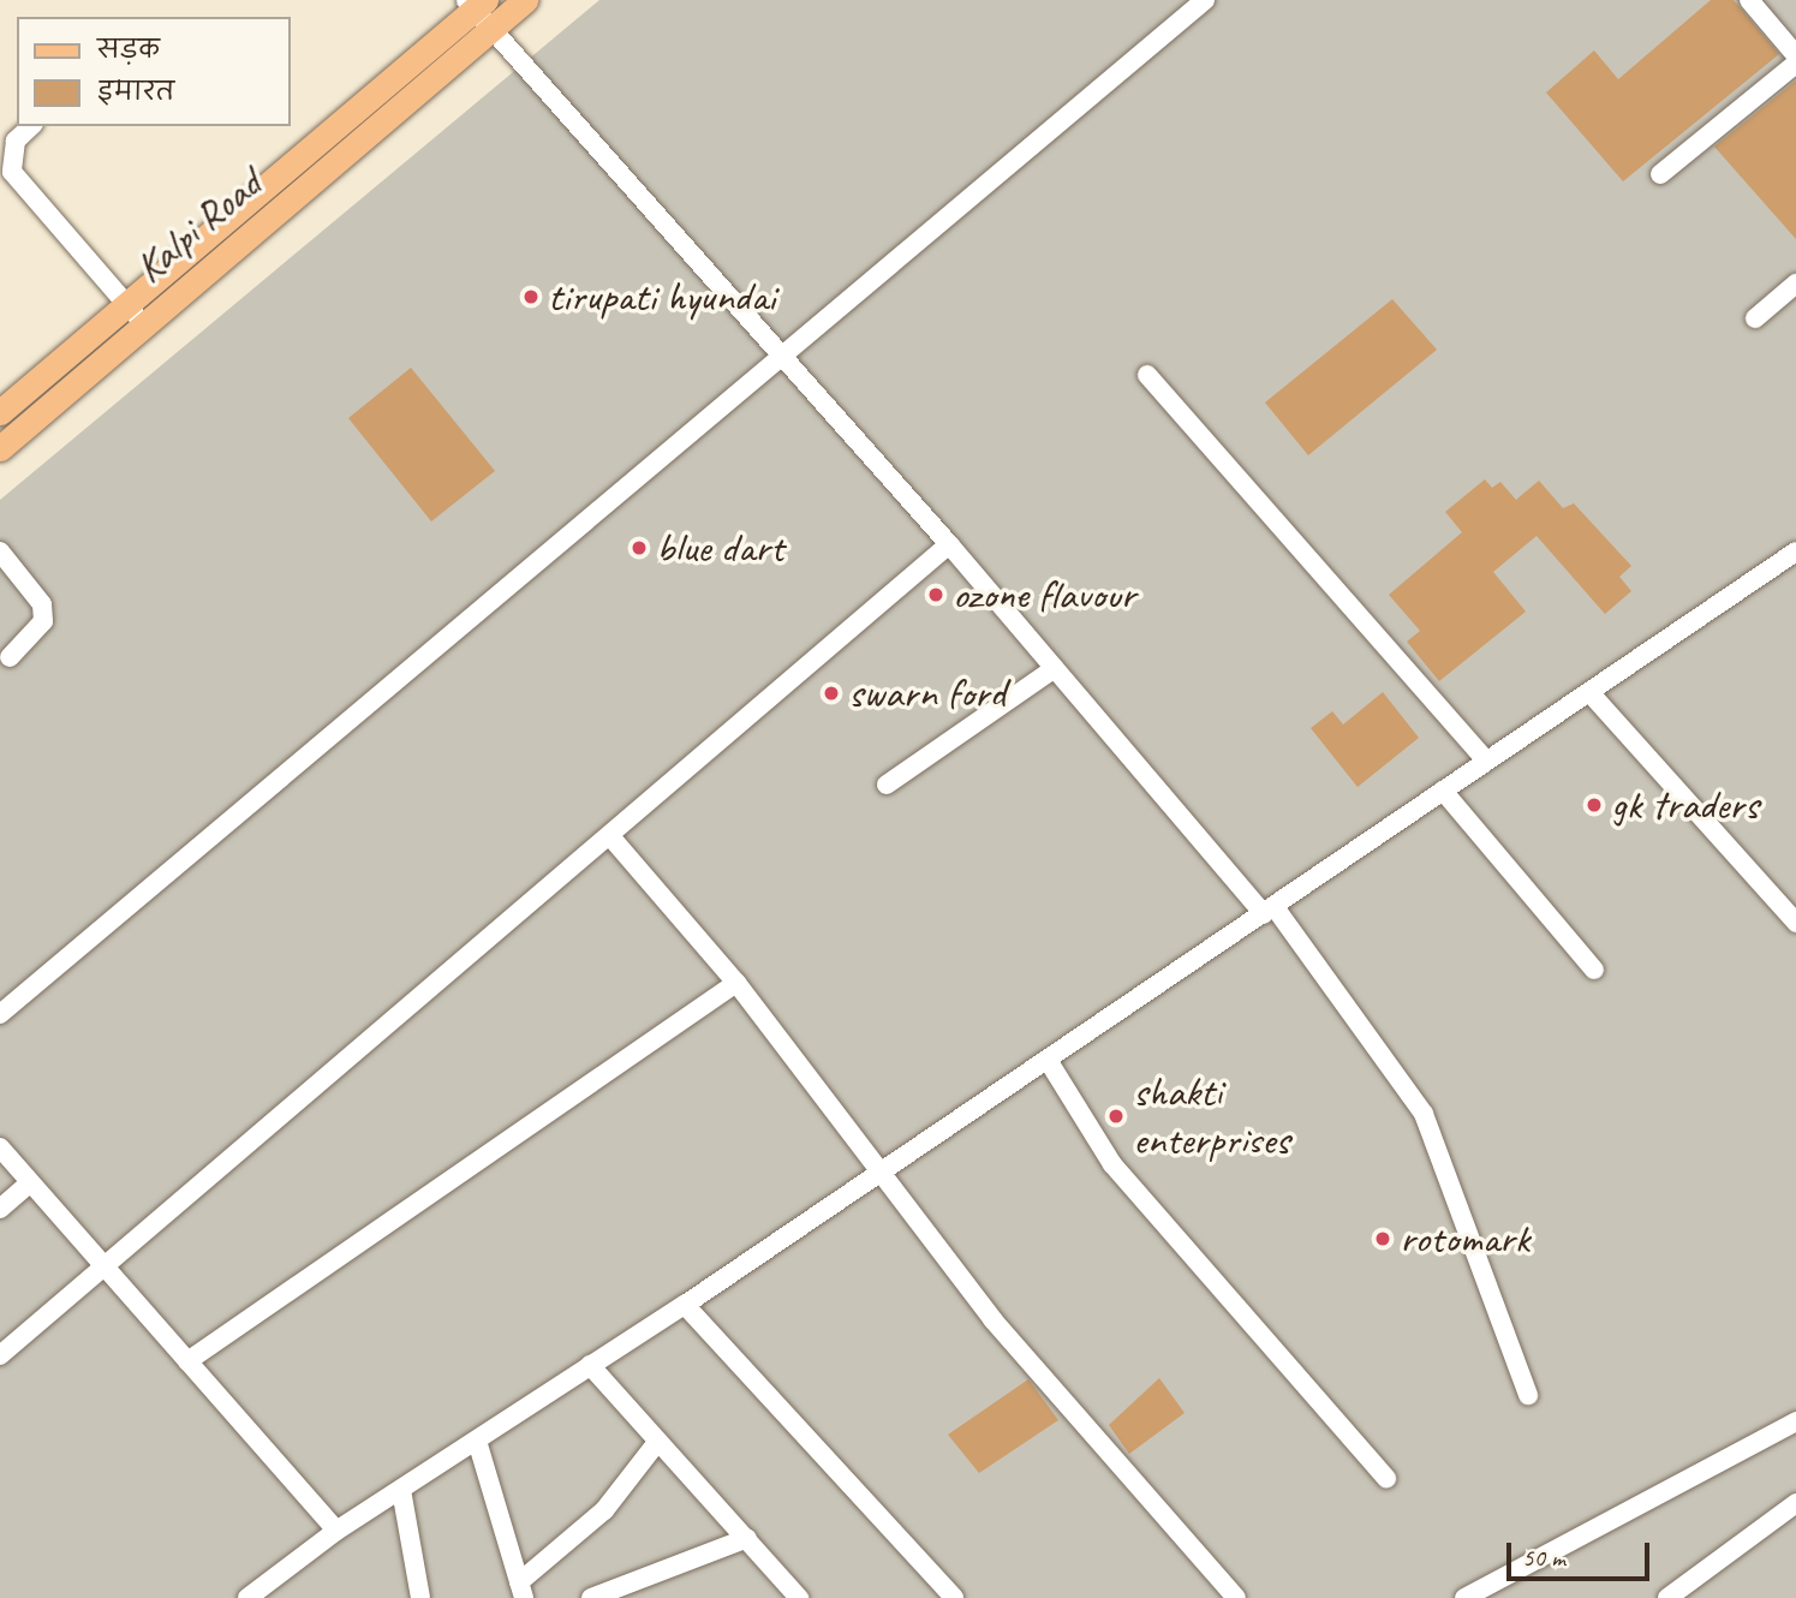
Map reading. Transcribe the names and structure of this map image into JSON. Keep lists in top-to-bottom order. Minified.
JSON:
{"streets":{"main road":["Kalpi Road"]},"places":["tirupati hyundai","blue dart","ozone flavour","swarn ford","gk traders","shakti enterprises","rotomark"],"legend":["सड़क","इमारत"],"scale_bar":"50 m"}
